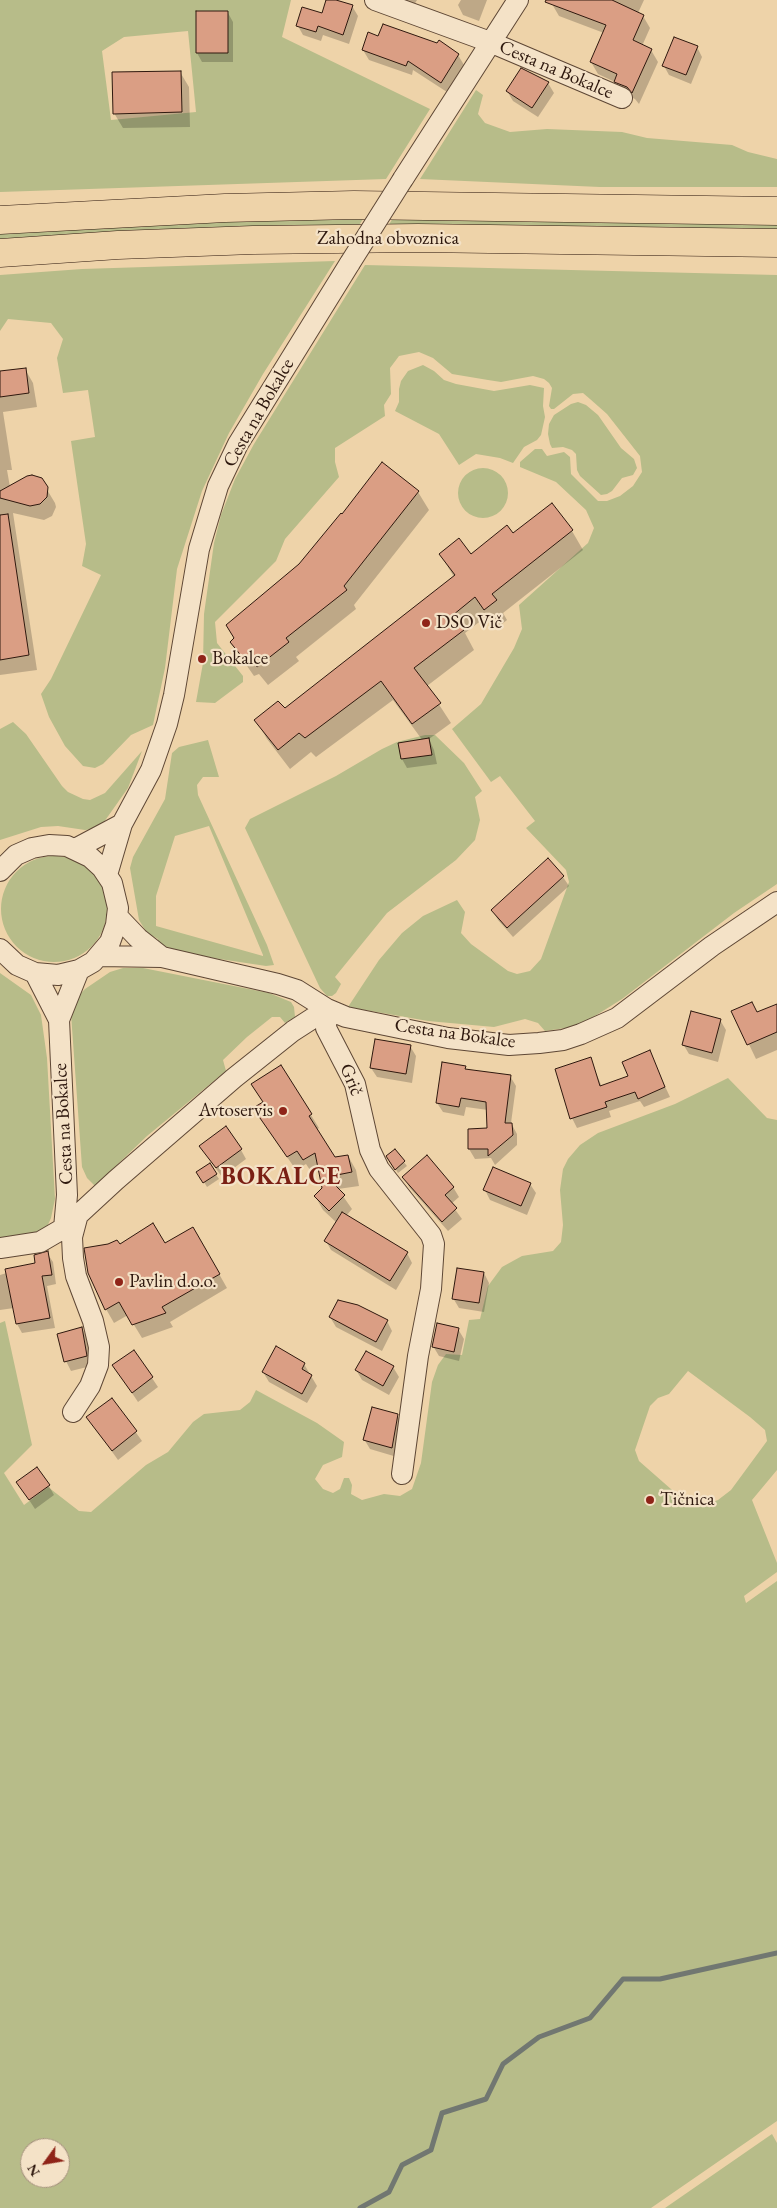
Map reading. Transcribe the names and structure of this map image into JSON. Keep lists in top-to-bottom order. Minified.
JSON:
{"streets":{"highway":["Zahodna obvoznica"],"street":["Cesta na Bokalce","Grič"]},"crossings":[["Cesta na Bokalce","Grič"]],"districts":["BOKALCE"],"places":["DSO Vič","Bokalce","Avtoservis","Pavlin d.o.o.","Tičnica"],"north":"bottom left"}
